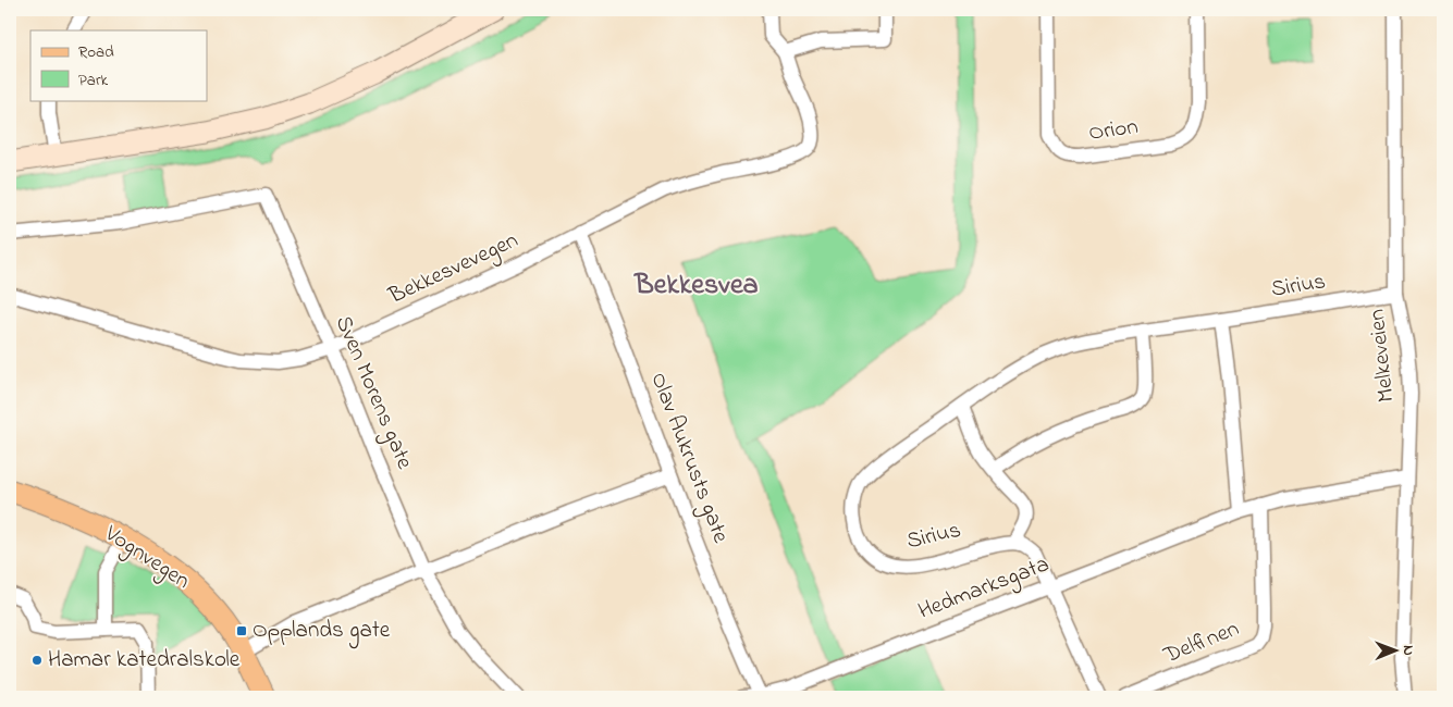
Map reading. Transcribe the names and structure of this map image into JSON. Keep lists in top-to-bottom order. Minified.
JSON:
{"streets":{"main road":["Vognvegen"],"street":["Orion","Bekkesvevegen","Sirius","Melkeveien","Sven Morens gate","Olav Aukrusts gate","Hedmarksgata","Delfinen"]},"crossings":[["Bekkesvevegen","Sven Morens gate"],["Bekkesvevegen","Olav Aukrusts gate"],["Sirius","Melkeveien"],["Melkeveien","Hedmarksgata"],["Olav Aukrusts gate","Hedmarksgata"],["Hedmarksgata","Delfinen"]],"districts":["Bekkesvea"],"places":{"transit":["Opplands gate"],"other":["Hamar katedralskole"]},"legend":["Road","Park"],"north":"right"}
